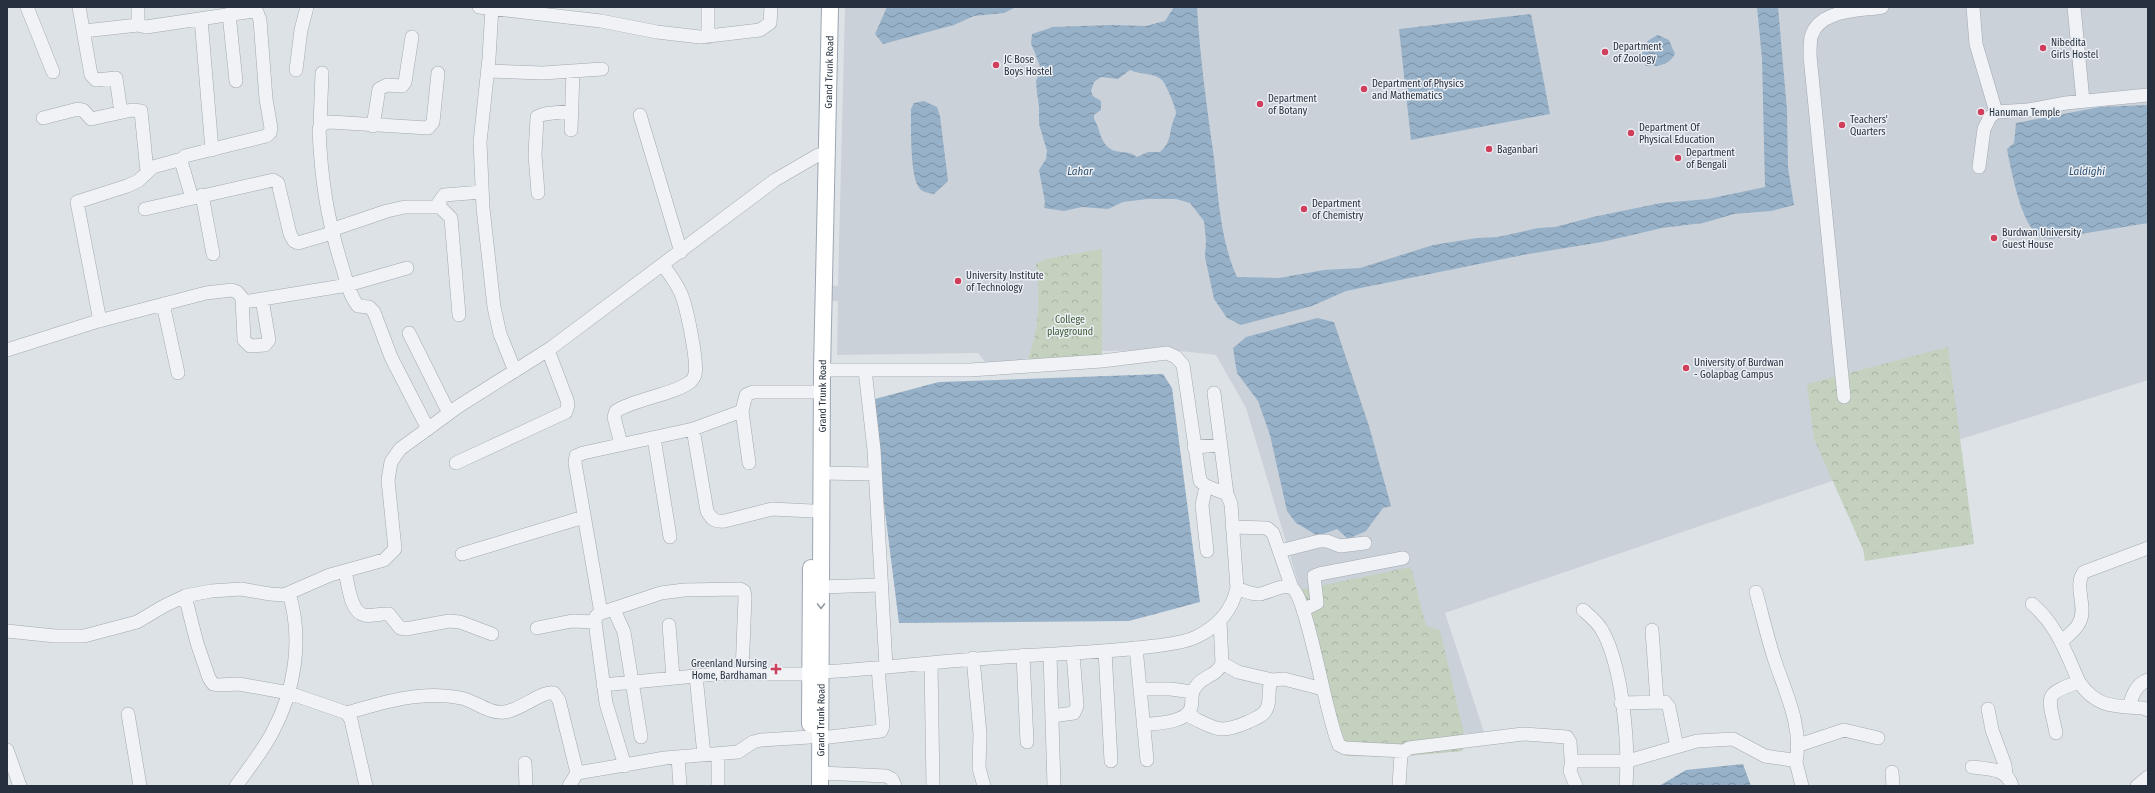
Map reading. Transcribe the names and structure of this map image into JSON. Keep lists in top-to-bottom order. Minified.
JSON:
{"streets":{"main road":["Grand Trunk Road"]},"water":["Lahar","Laldighi"],"parks":["College playground"],"places":{"other":["Nibedita Girls Hostel","Department of Zoology","JC Bose Boys Hostel","Department of Physics and Mathematics","Department of Botany","Hanuman Temple","Teachers' Quarters","Department Of Physical Education","Baganbari","Department of Bengali","Department of Chemistry","Burdwan University Guest House","University Institute of Technology","University of Burdwan - Golapbag Campus"],"health":["Greenland Nursing Home, Bardhaman"]}}
